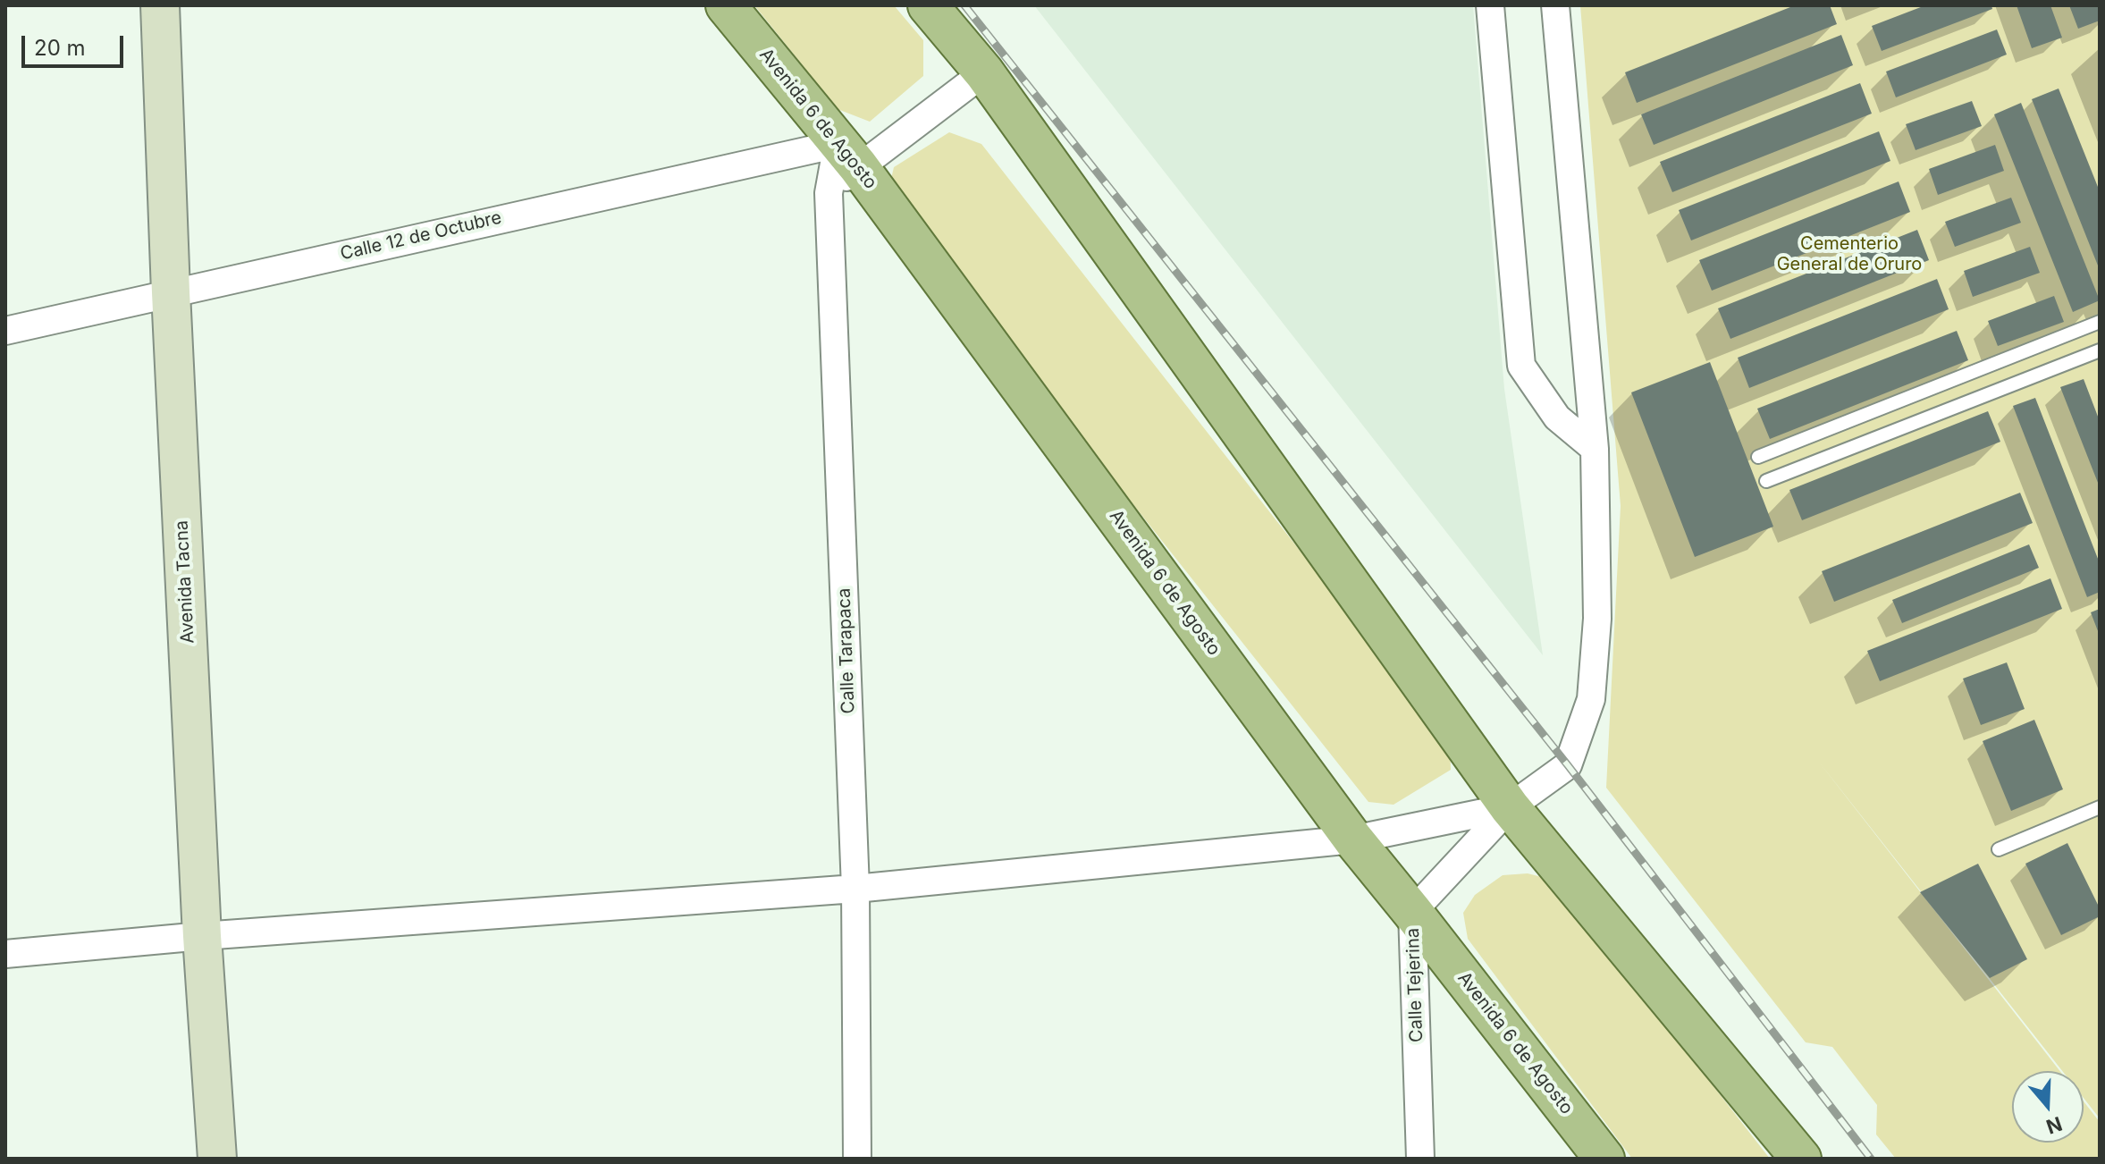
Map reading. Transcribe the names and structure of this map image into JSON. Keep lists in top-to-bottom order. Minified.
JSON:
{"streets":{"main road":["Avenida 6 de Agosto","Avenida Tacna"],"street":["Calle 12 de Octubre","Calle Tarapaca","Calle Tejerina"]},"crossings":[["Avenida 6 de Agosto","Calle 12 de Octubre"],["Avenida 6 de Agosto","Calle Tarapaca"],["Avenida 6 de Agosto","Calle Tejerina"],["Calle 12 de Octubre","Avenida Tacna"],["Calle 12 de Octubre","Calle Tarapaca"]],"parks":["Cementerio General de Oruro"],"scale_bar":"20 m","north":"bottom"}
